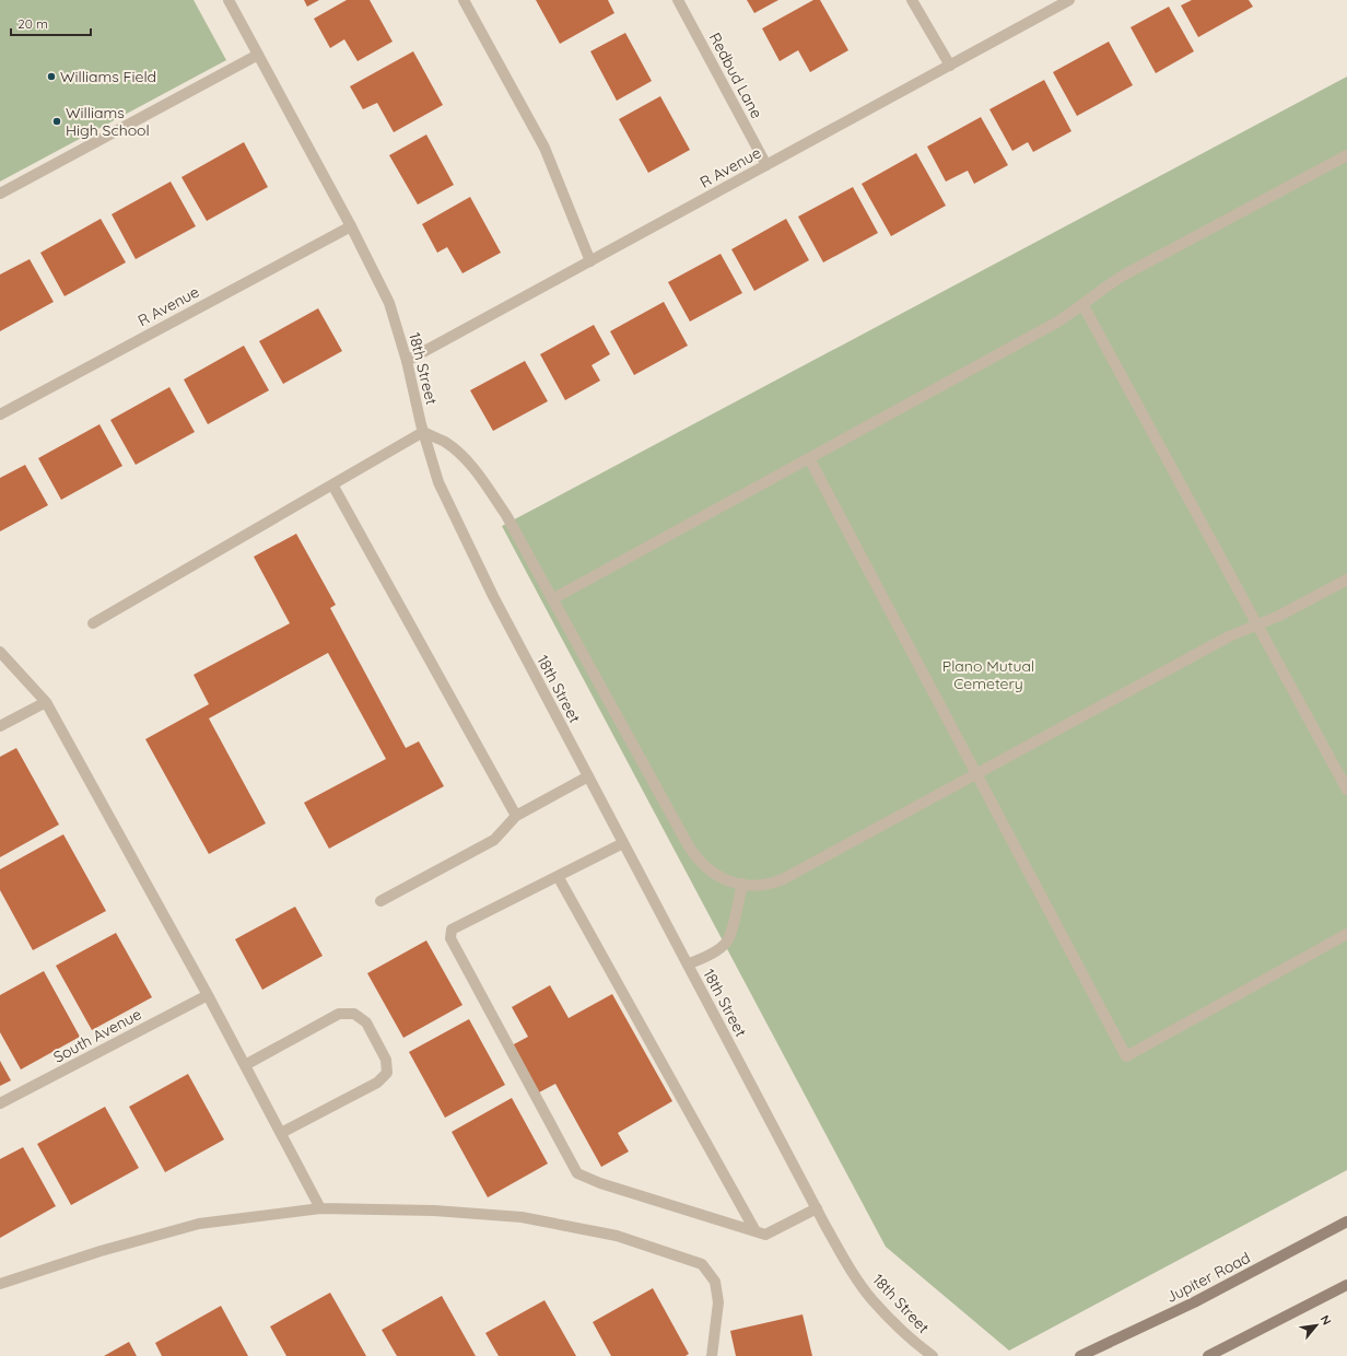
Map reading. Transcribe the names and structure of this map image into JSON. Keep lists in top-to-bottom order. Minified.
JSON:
{"streets":{"main road":["Jupiter Road"],"street":["Redbud Lane","R Avenue","18th Street","South Avenue"]},"crossings":[["Redbud Lane","R Avenue"],["R Avenue","18th Street"]],"parks":["Plano Mutual Cemetery"],"places":["Williams Field","Williams High School"],"scale_bar":"20 m","north":"top right"}
